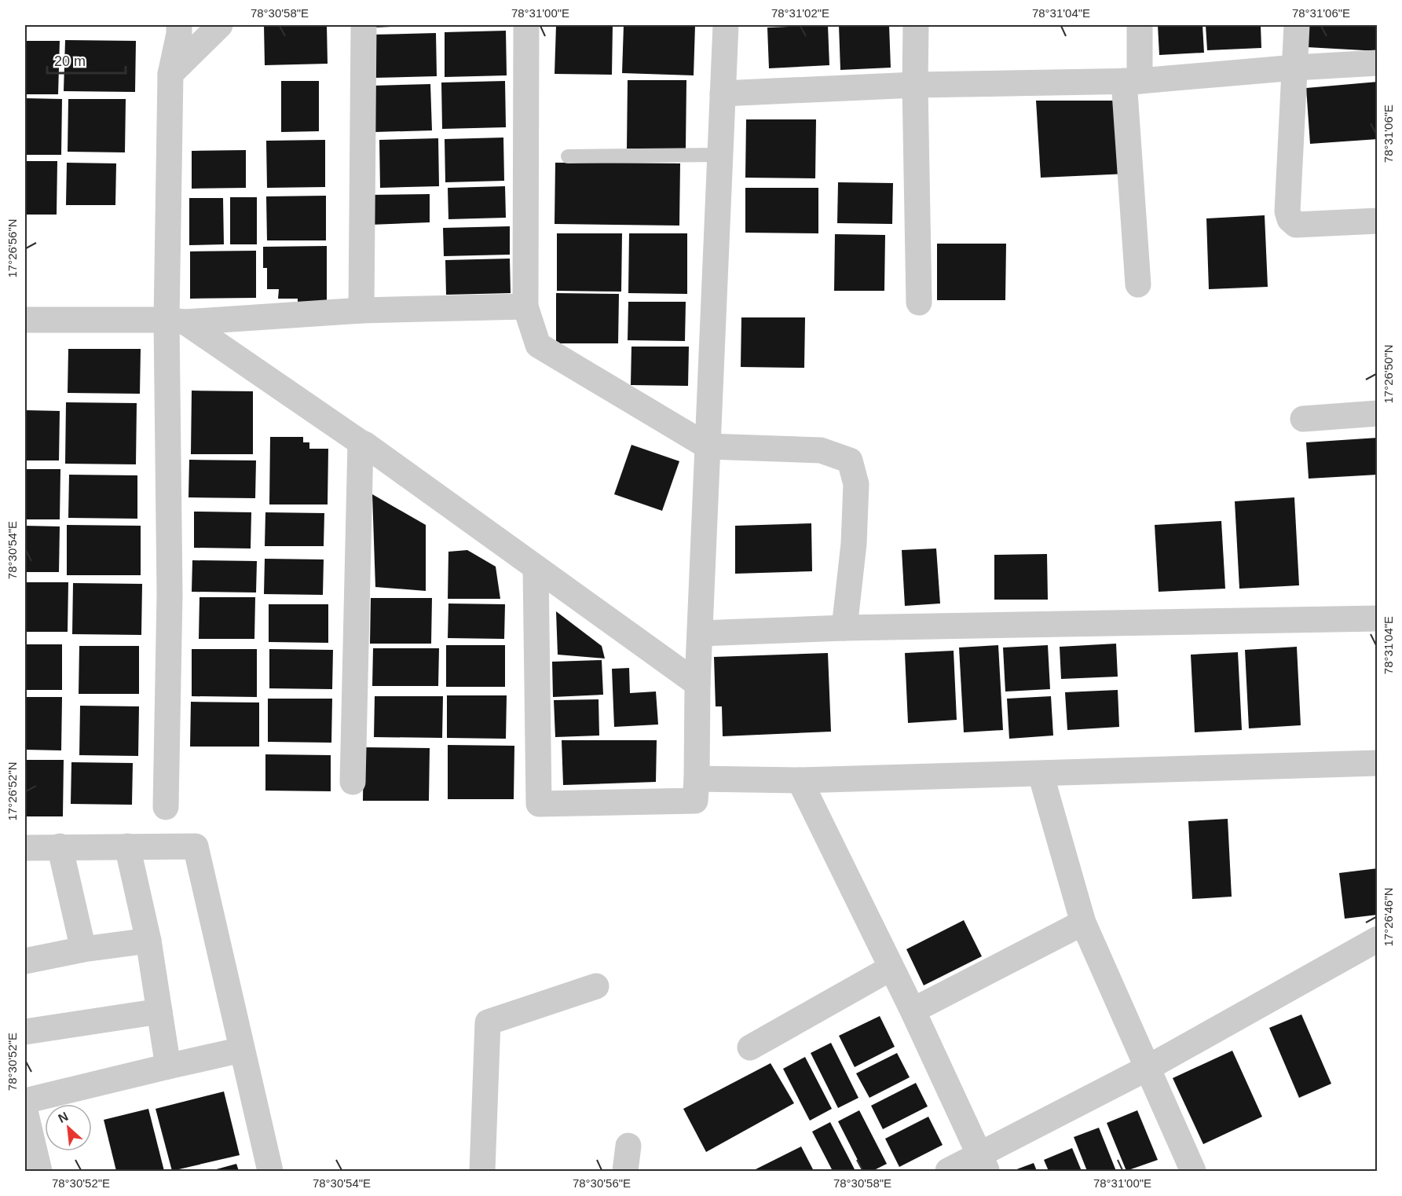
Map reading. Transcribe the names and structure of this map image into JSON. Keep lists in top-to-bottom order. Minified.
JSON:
{"scale_bar":"20 m","north":"top left","coordinates":["78°30'58\"E","78°31'00\"E","78°31'02\"E","78°31'04\"E","78°31'06\"E","17°26'56\"N","17°26'50\"N","78°30'54\"E","17°26'52\"N","17°26'46\"N","78°30'52\"E","78°30'56\"E"]}
